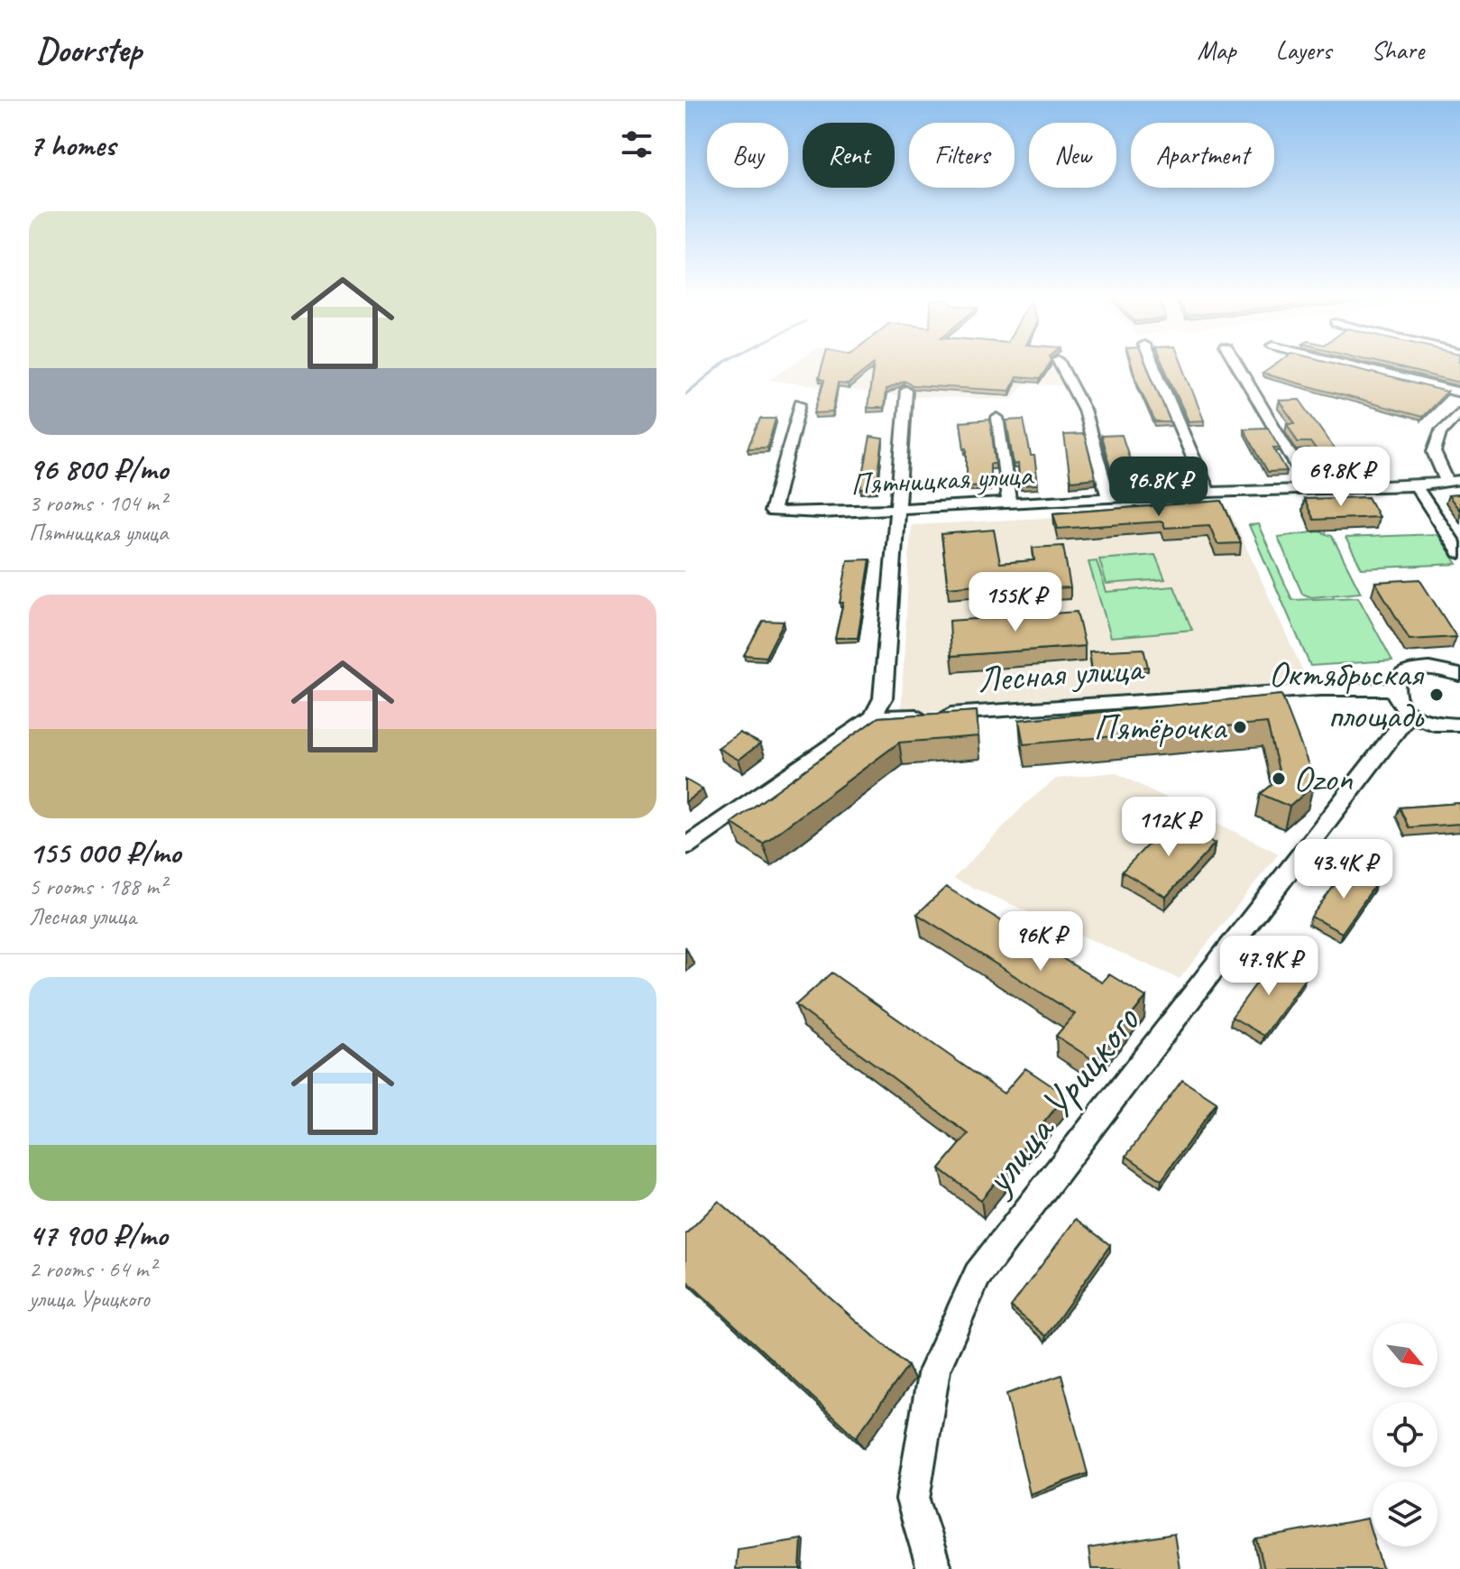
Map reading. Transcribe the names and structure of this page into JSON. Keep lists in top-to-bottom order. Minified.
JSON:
{"streets":{"street":["Пятницкая улица","Лесная улица","улица Урицкого"]},"places":["Октябрьская площадь","Пятёрочка","Ozon"],"north":"bottom right","page":{"header":"Doorstep","nav":["Map","Layers","Share"],"heading":"7 homes","chip":["Buy","Rent","Filters","New","Apartment"],"list":[{"name":"96 800 ₽/mo","note":"3 rooms · 104 m² · Пятницкая улица"},{"name":"155 000 ₽/mo","note":"5 rooms · 188 m² · Лесная улица"},{"name":"47 900 ₽/mo","note":"2 rooms · 64 m² · улица Урицкого"}],"price":["69.8K ₽","96.8K ₽","155K ₽","112K ₽","43.4K ₽","96K ₽","47.9K ₽"]}}
